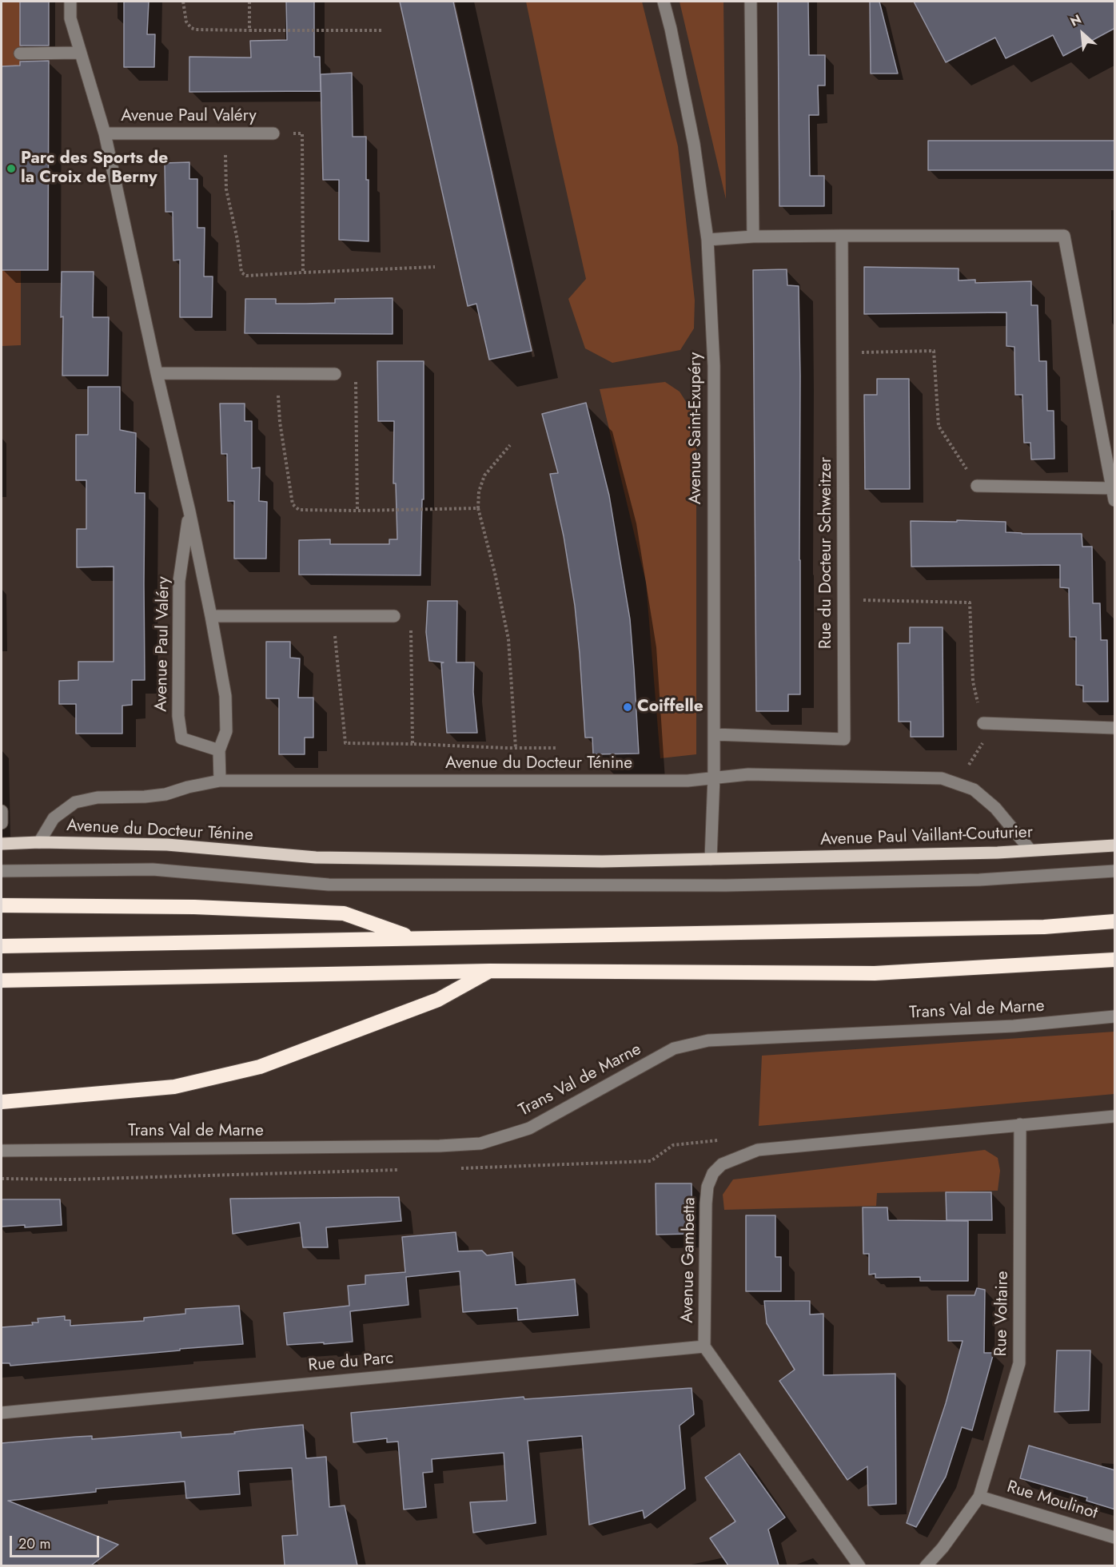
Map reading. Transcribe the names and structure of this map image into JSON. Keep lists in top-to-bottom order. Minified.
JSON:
{"streets":{"main road":["Avenue du Docteur Ténine","Avenue Paul Vaillant-Couturier"],"street":["Avenue Paul Valéry","Avenue Saint-Exupéry","Rue du Docteur Schweitzer","Trans Val de Marne","Avenue Gambetta","Rue Voltaire","Rue du Parc","Rue Moulinot"]},"crossings":[["Avenue Paul Valéry","Avenue du Docteur Ténine"],["Avenue Saint-Exupéry","Rue du Docteur Schweitzer"],["Avenue Saint-Exupéry","Avenue du Docteur Ténine"],["Avenue du Docteur Ténine","Avenue Paul Vaillant-Couturier"],["Avenue Gambetta","Rue Voltaire"],["Avenue Gambetta","Rue du Parc"],["Rue Voltaire","Rue Moulinot"]],"places":["Parc des Sports de la Croix de Berny","Coiffelle"],"scale_bar":"20 m","north":"top left"}
